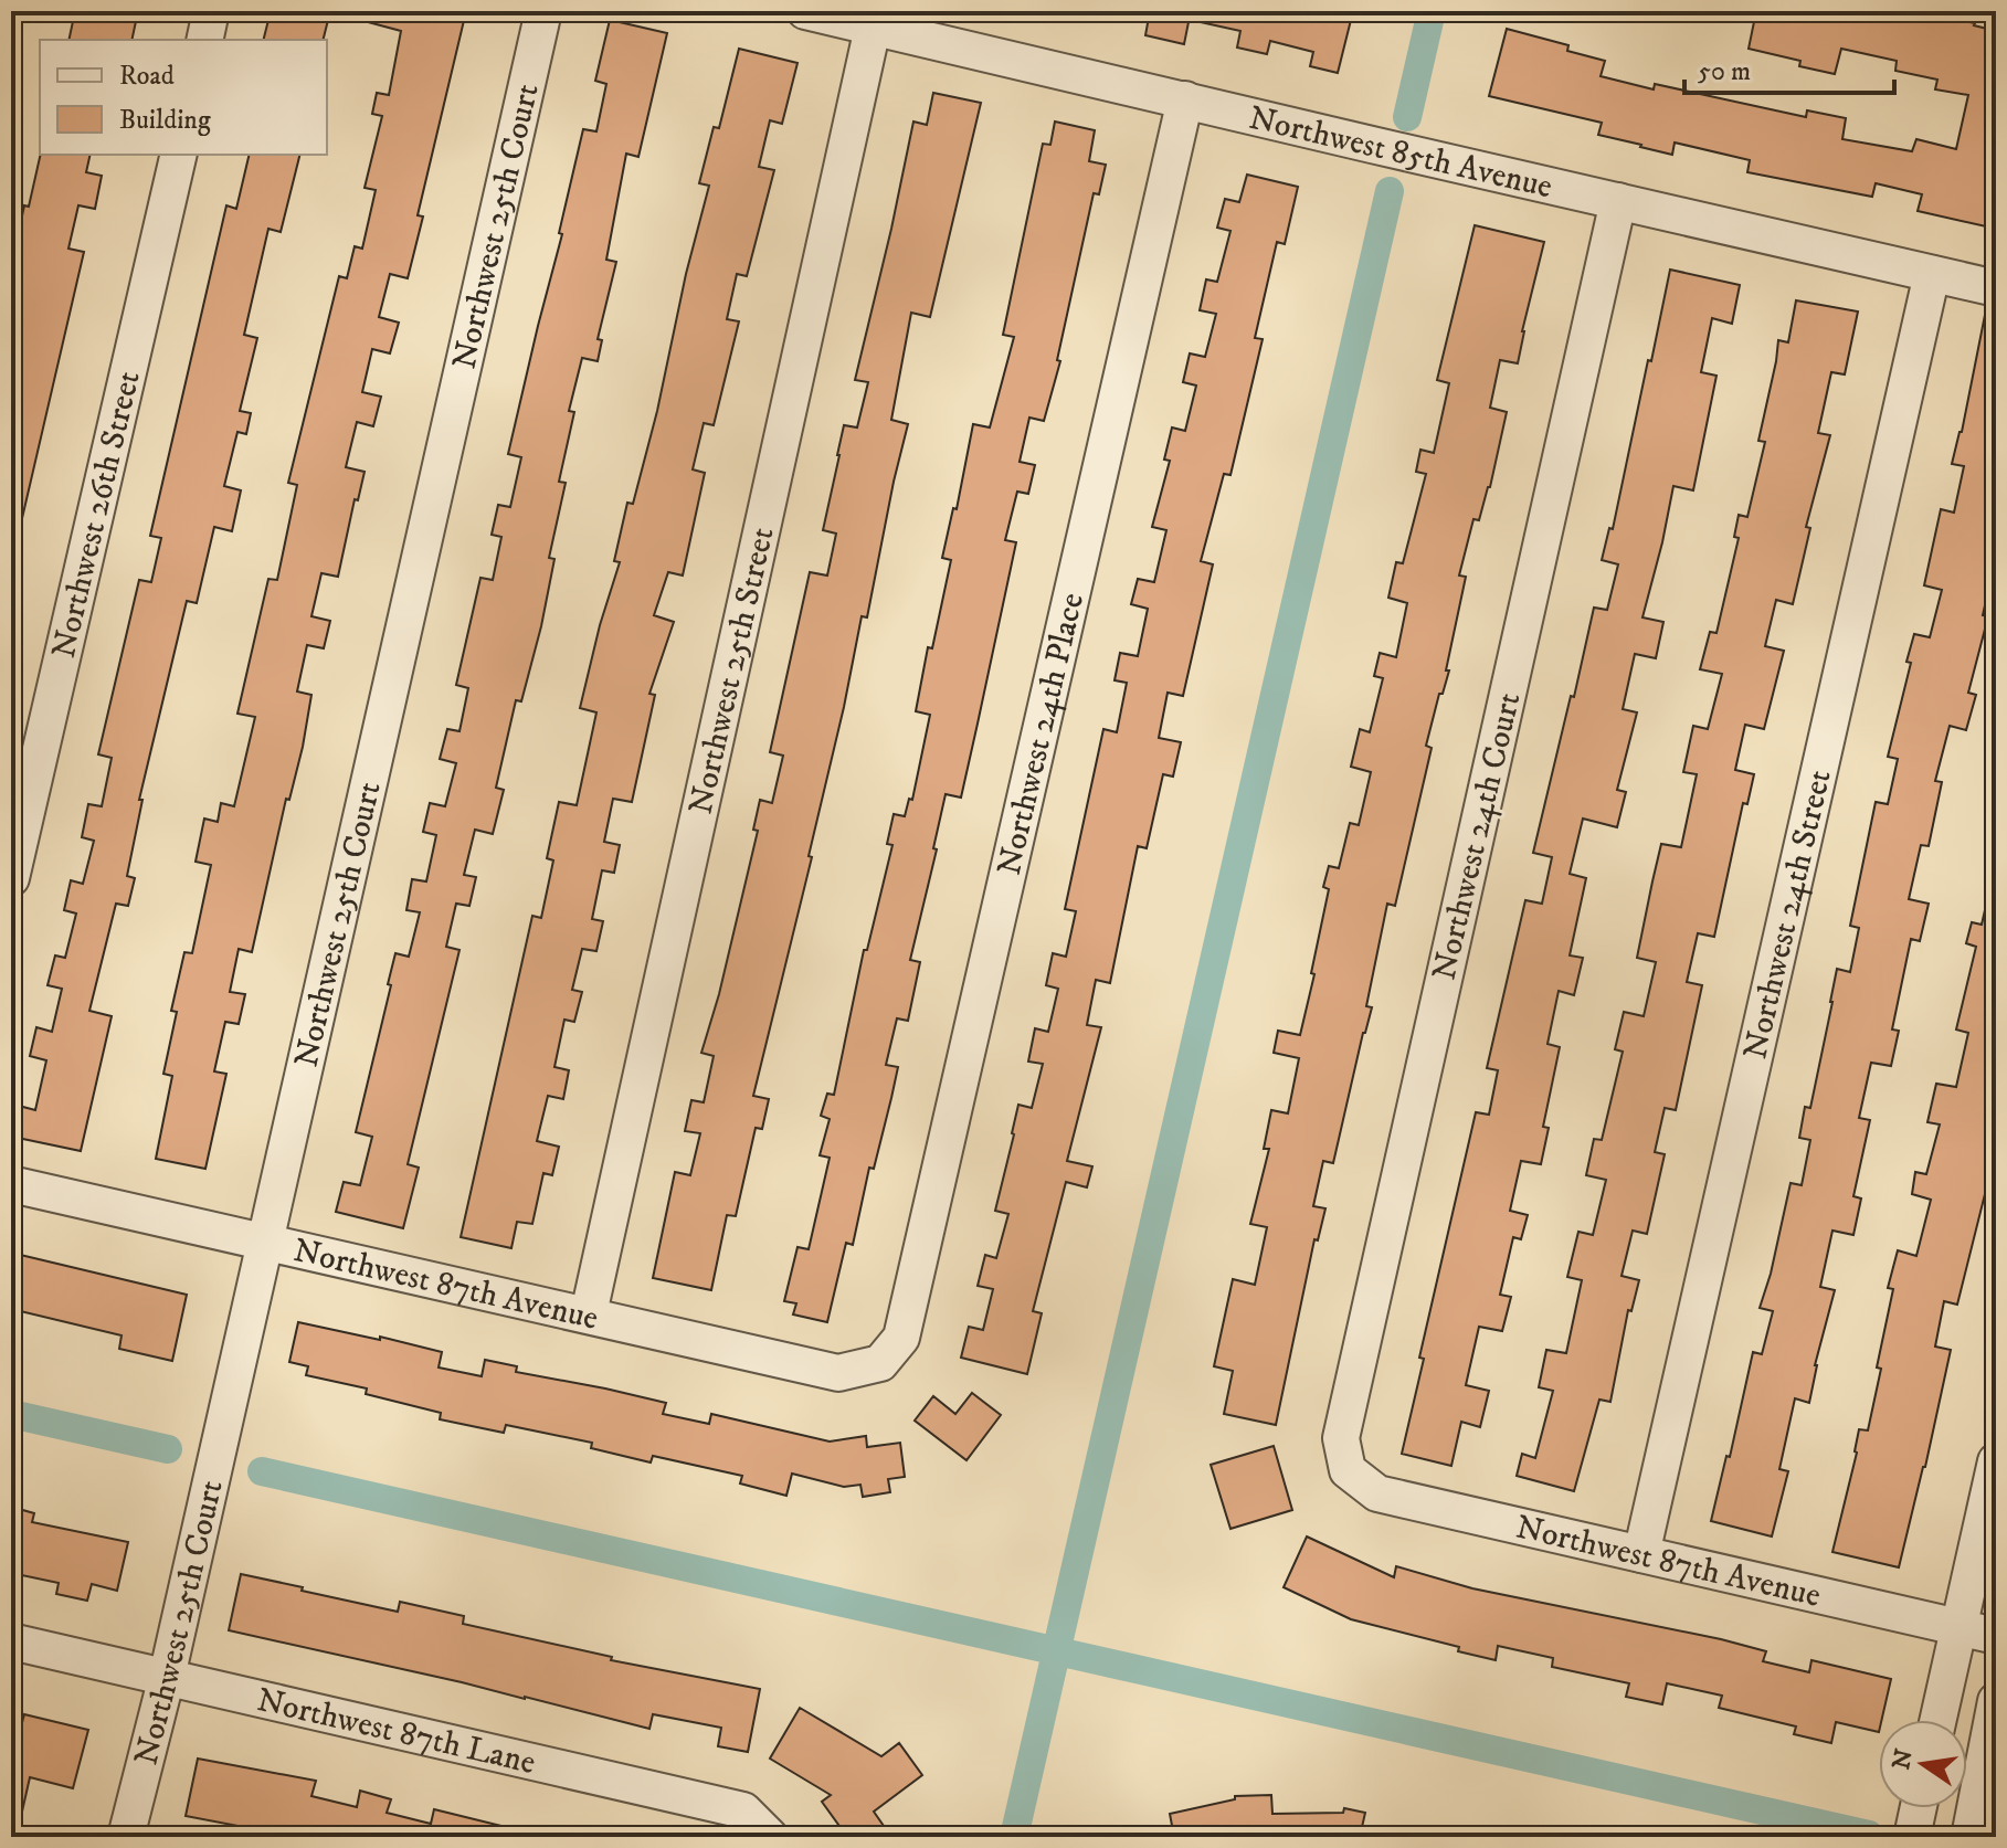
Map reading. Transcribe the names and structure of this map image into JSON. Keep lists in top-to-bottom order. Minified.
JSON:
{"streets":{"street":["Northwest 85th Avenue","Northwest 25th Court","Northwest 26th Street","Northwest 25th Street","Northwest 24th Place","Northwest 24th Court","Northwest 24th Street","Northwest 87th Avenue","Northwest 87th Lane"]},"crossings":[["Northwest 85th Avenue","Northwest 25th Street"],["Northwest 85th Avenue","Northwest 24th Place"],["Northwest 85th Avenue","Northwest 24th Court"],["Northwest 85th Avenue","Northwest 24th Street"],["Northwest 25th Court","Northwest 87th Avenue"],["Northwest 25th Court","Northwest 87th Lane"],["Northwest 25th Street","Northwest 87th Avenue"],["Northwest 24th Place","Northwest 87th Avenue"],["Northwest 24th Court","Northwest 87th Avenue"],["Northwest 24th Street","Northwest 87th Avenue"]],"legend":["Road","Building"],"scale_bar":"50 m","north":"left"}
